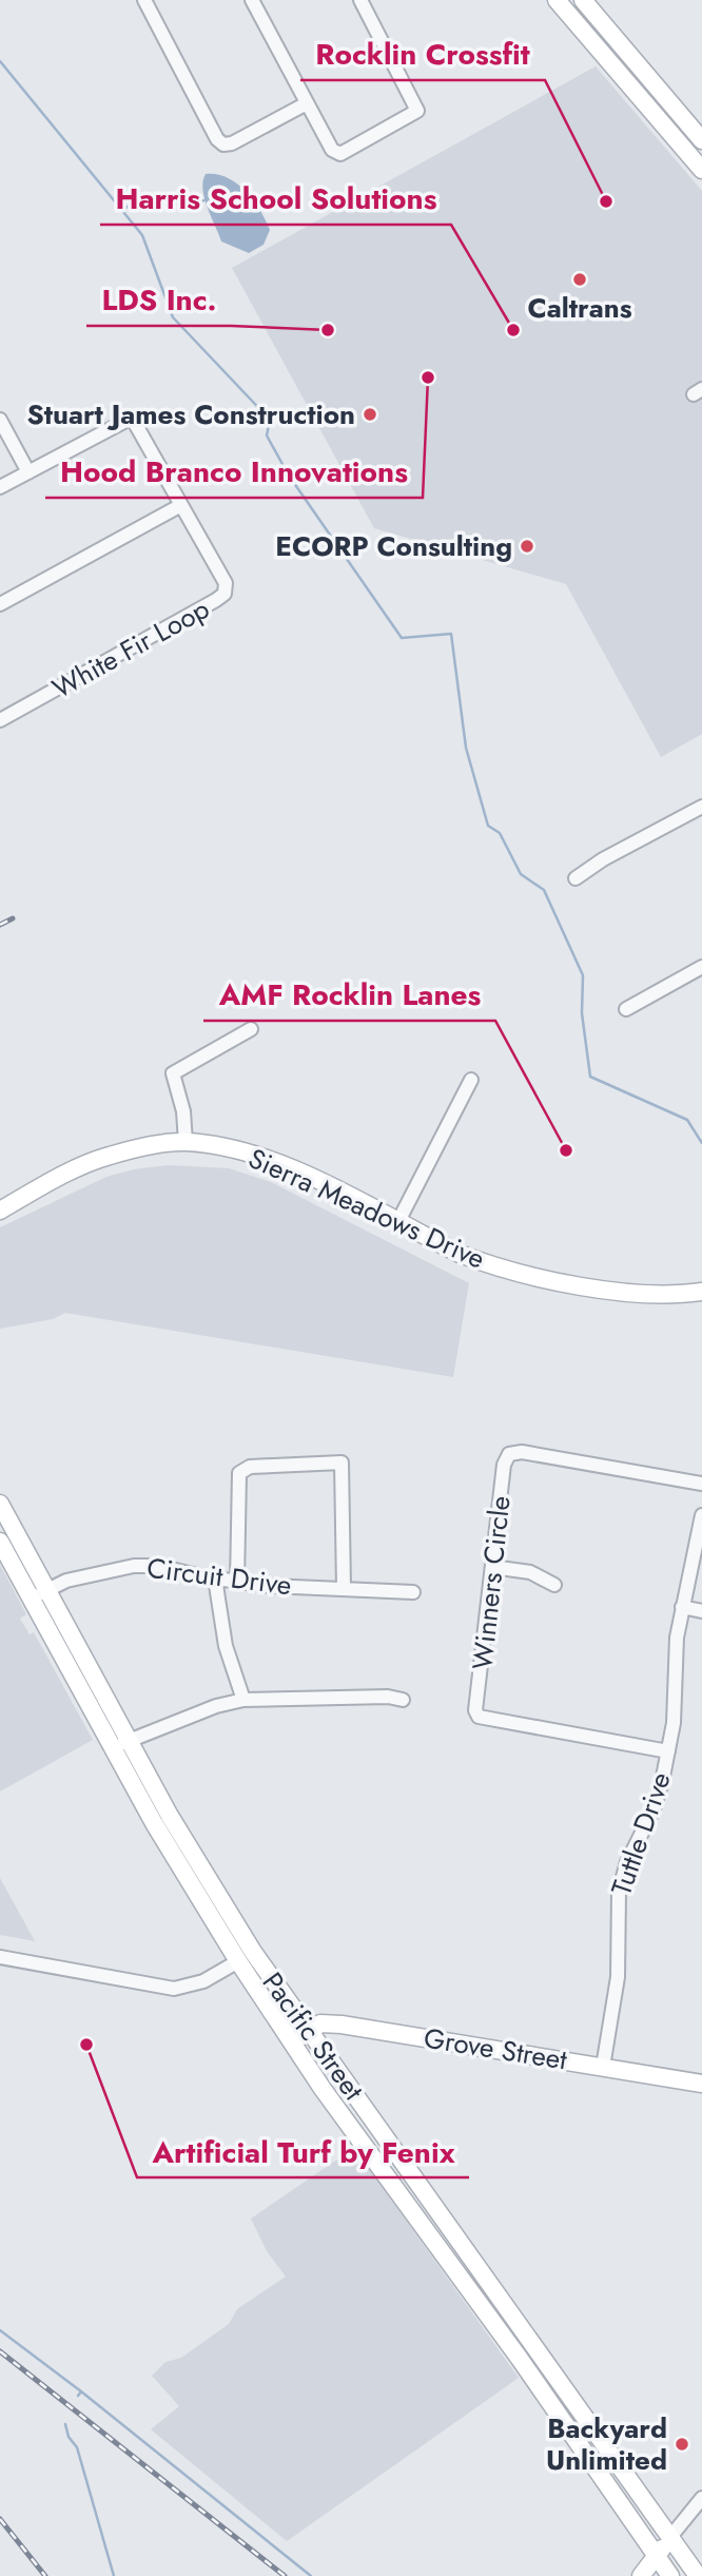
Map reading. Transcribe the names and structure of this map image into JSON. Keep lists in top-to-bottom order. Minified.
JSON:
{"streets":{"main road":["Sierra Meadows Drive","Pacific Street","Grove Street"],"street":["White Fir Loop","Circuit Drive","Winners Circle","Tuttle Drive"]},"crossings":[["Circuit Drive","Pacific Street"],["Winners Circle","Tuttle Drive"],["Tuttle Drive","Grove Street"],["Pacific Street","Grove Street"]],"places":["Rocklin Crossfit","Caltrans","LDS Inc.","Harris School Solutions","Hood Branco Innovations","Stuart James Construction","ECORP Consulting","AMF Rocklin Lanes","Artificial Turf by Fenix","Backyard Unlimited"]}
